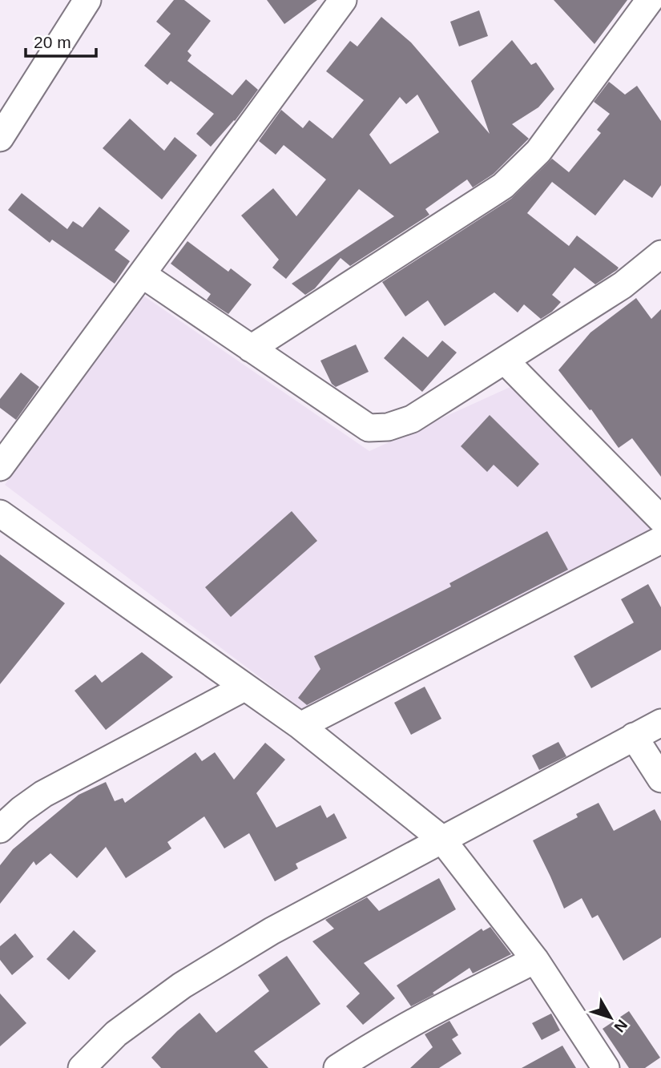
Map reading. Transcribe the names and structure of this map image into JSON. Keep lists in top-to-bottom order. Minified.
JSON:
{"scale_bar":"20 m","north":"bottom right"}
